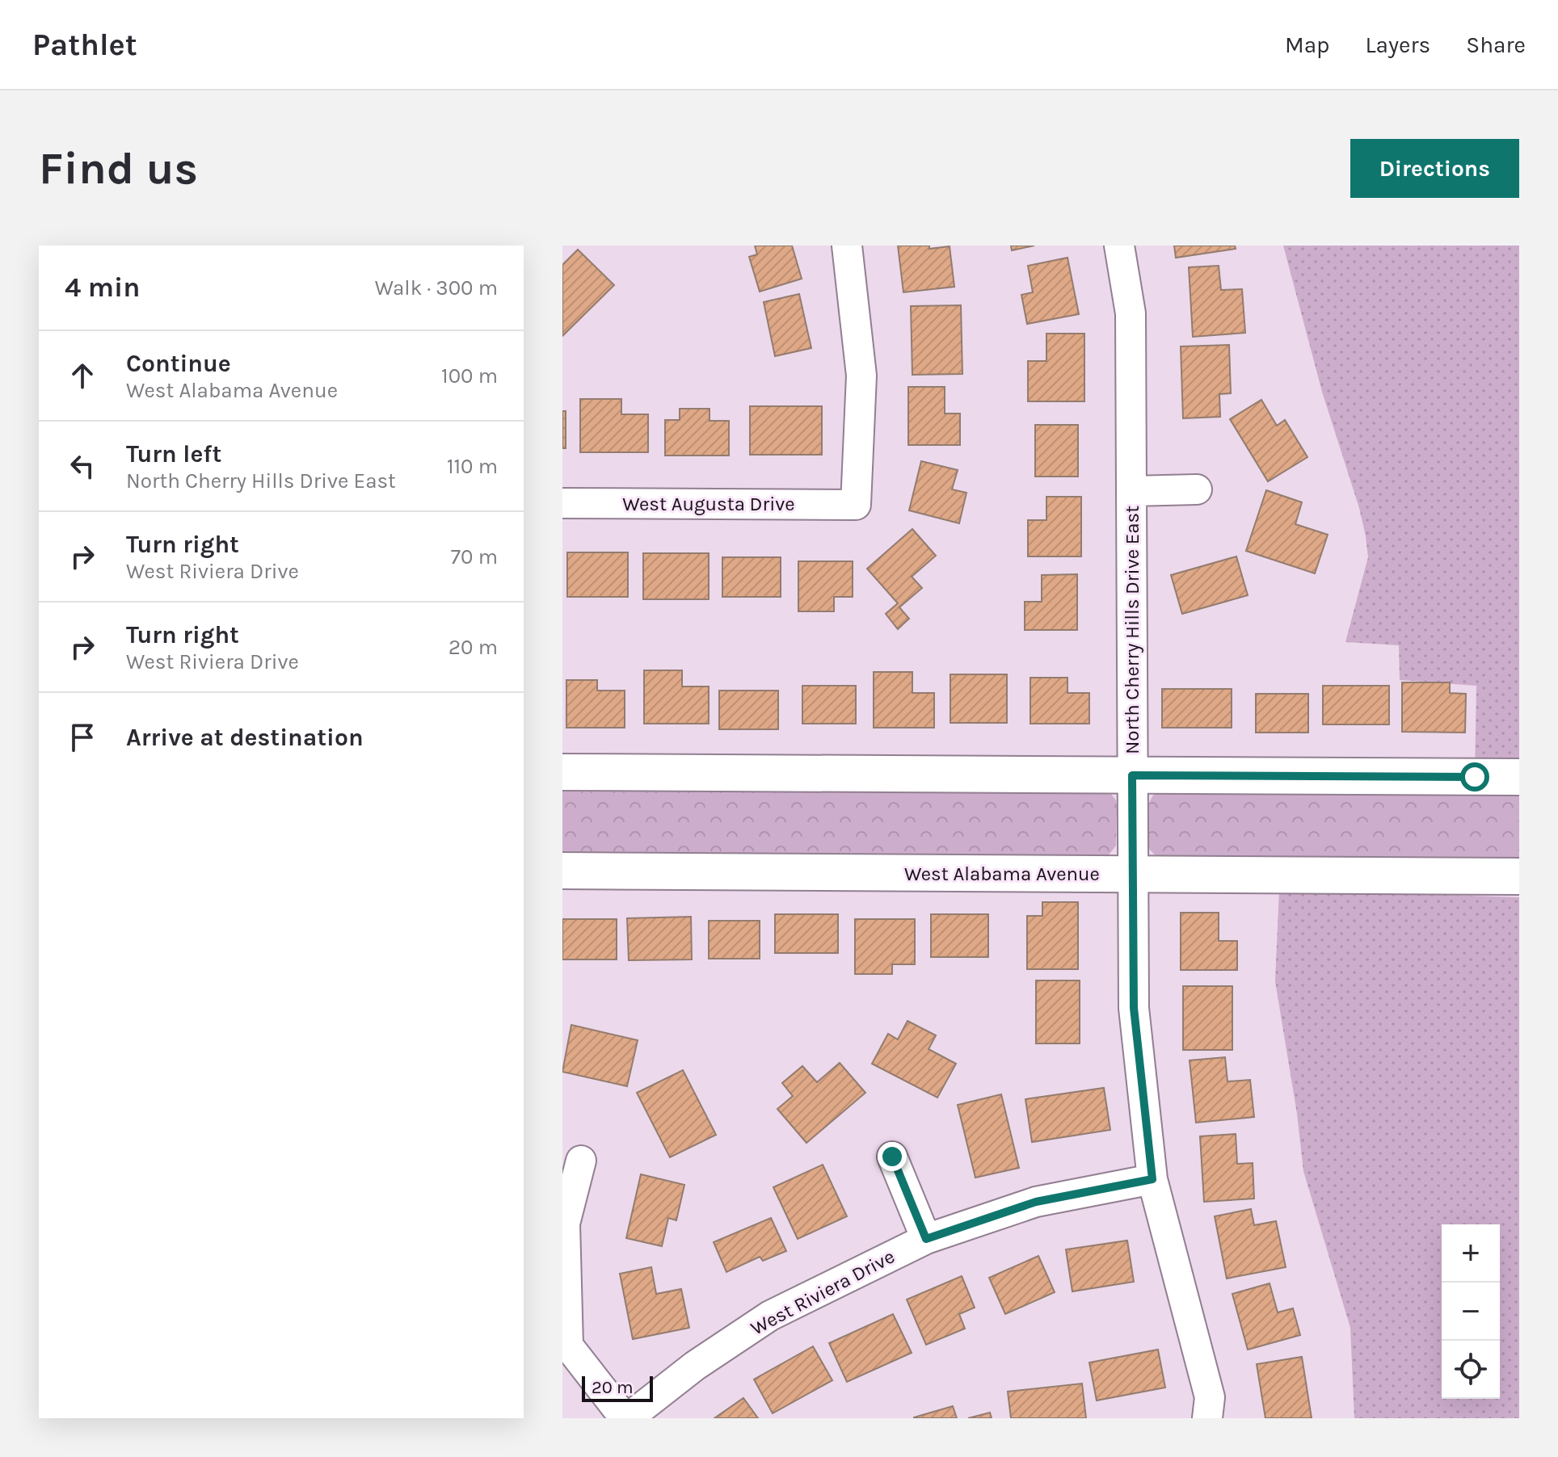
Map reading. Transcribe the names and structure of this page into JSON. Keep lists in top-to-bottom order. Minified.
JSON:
{"streets":{"street":["West Augusta Drive","North Cherry Hills Drive East","West Alabama Avenue","West Riviera Drive"]},"crossings":[["North Cherry Hills Drive East","West Alabama Avenue"],["North Cherry Hills Drive East","West Riviera Drive"]],"scale_bar":"20 m","page":{"header":"Pathlet","nav":["Map","Layers","Share"],"buttons":"Directions","title":"Find us","heading":["4 min","Walk · 300 m"],"list":[["Continue","West Alabama Avenue","100 m"],["Turn left","North Cherry Hills Drive East","110 m"],["Turn right","West Riviera Drive","70 m"],["Turn right","West Riviera Drive","20 m"],"Arrive at destination"],"map_buttons":["+","−"],"scale":"20 m"}}
